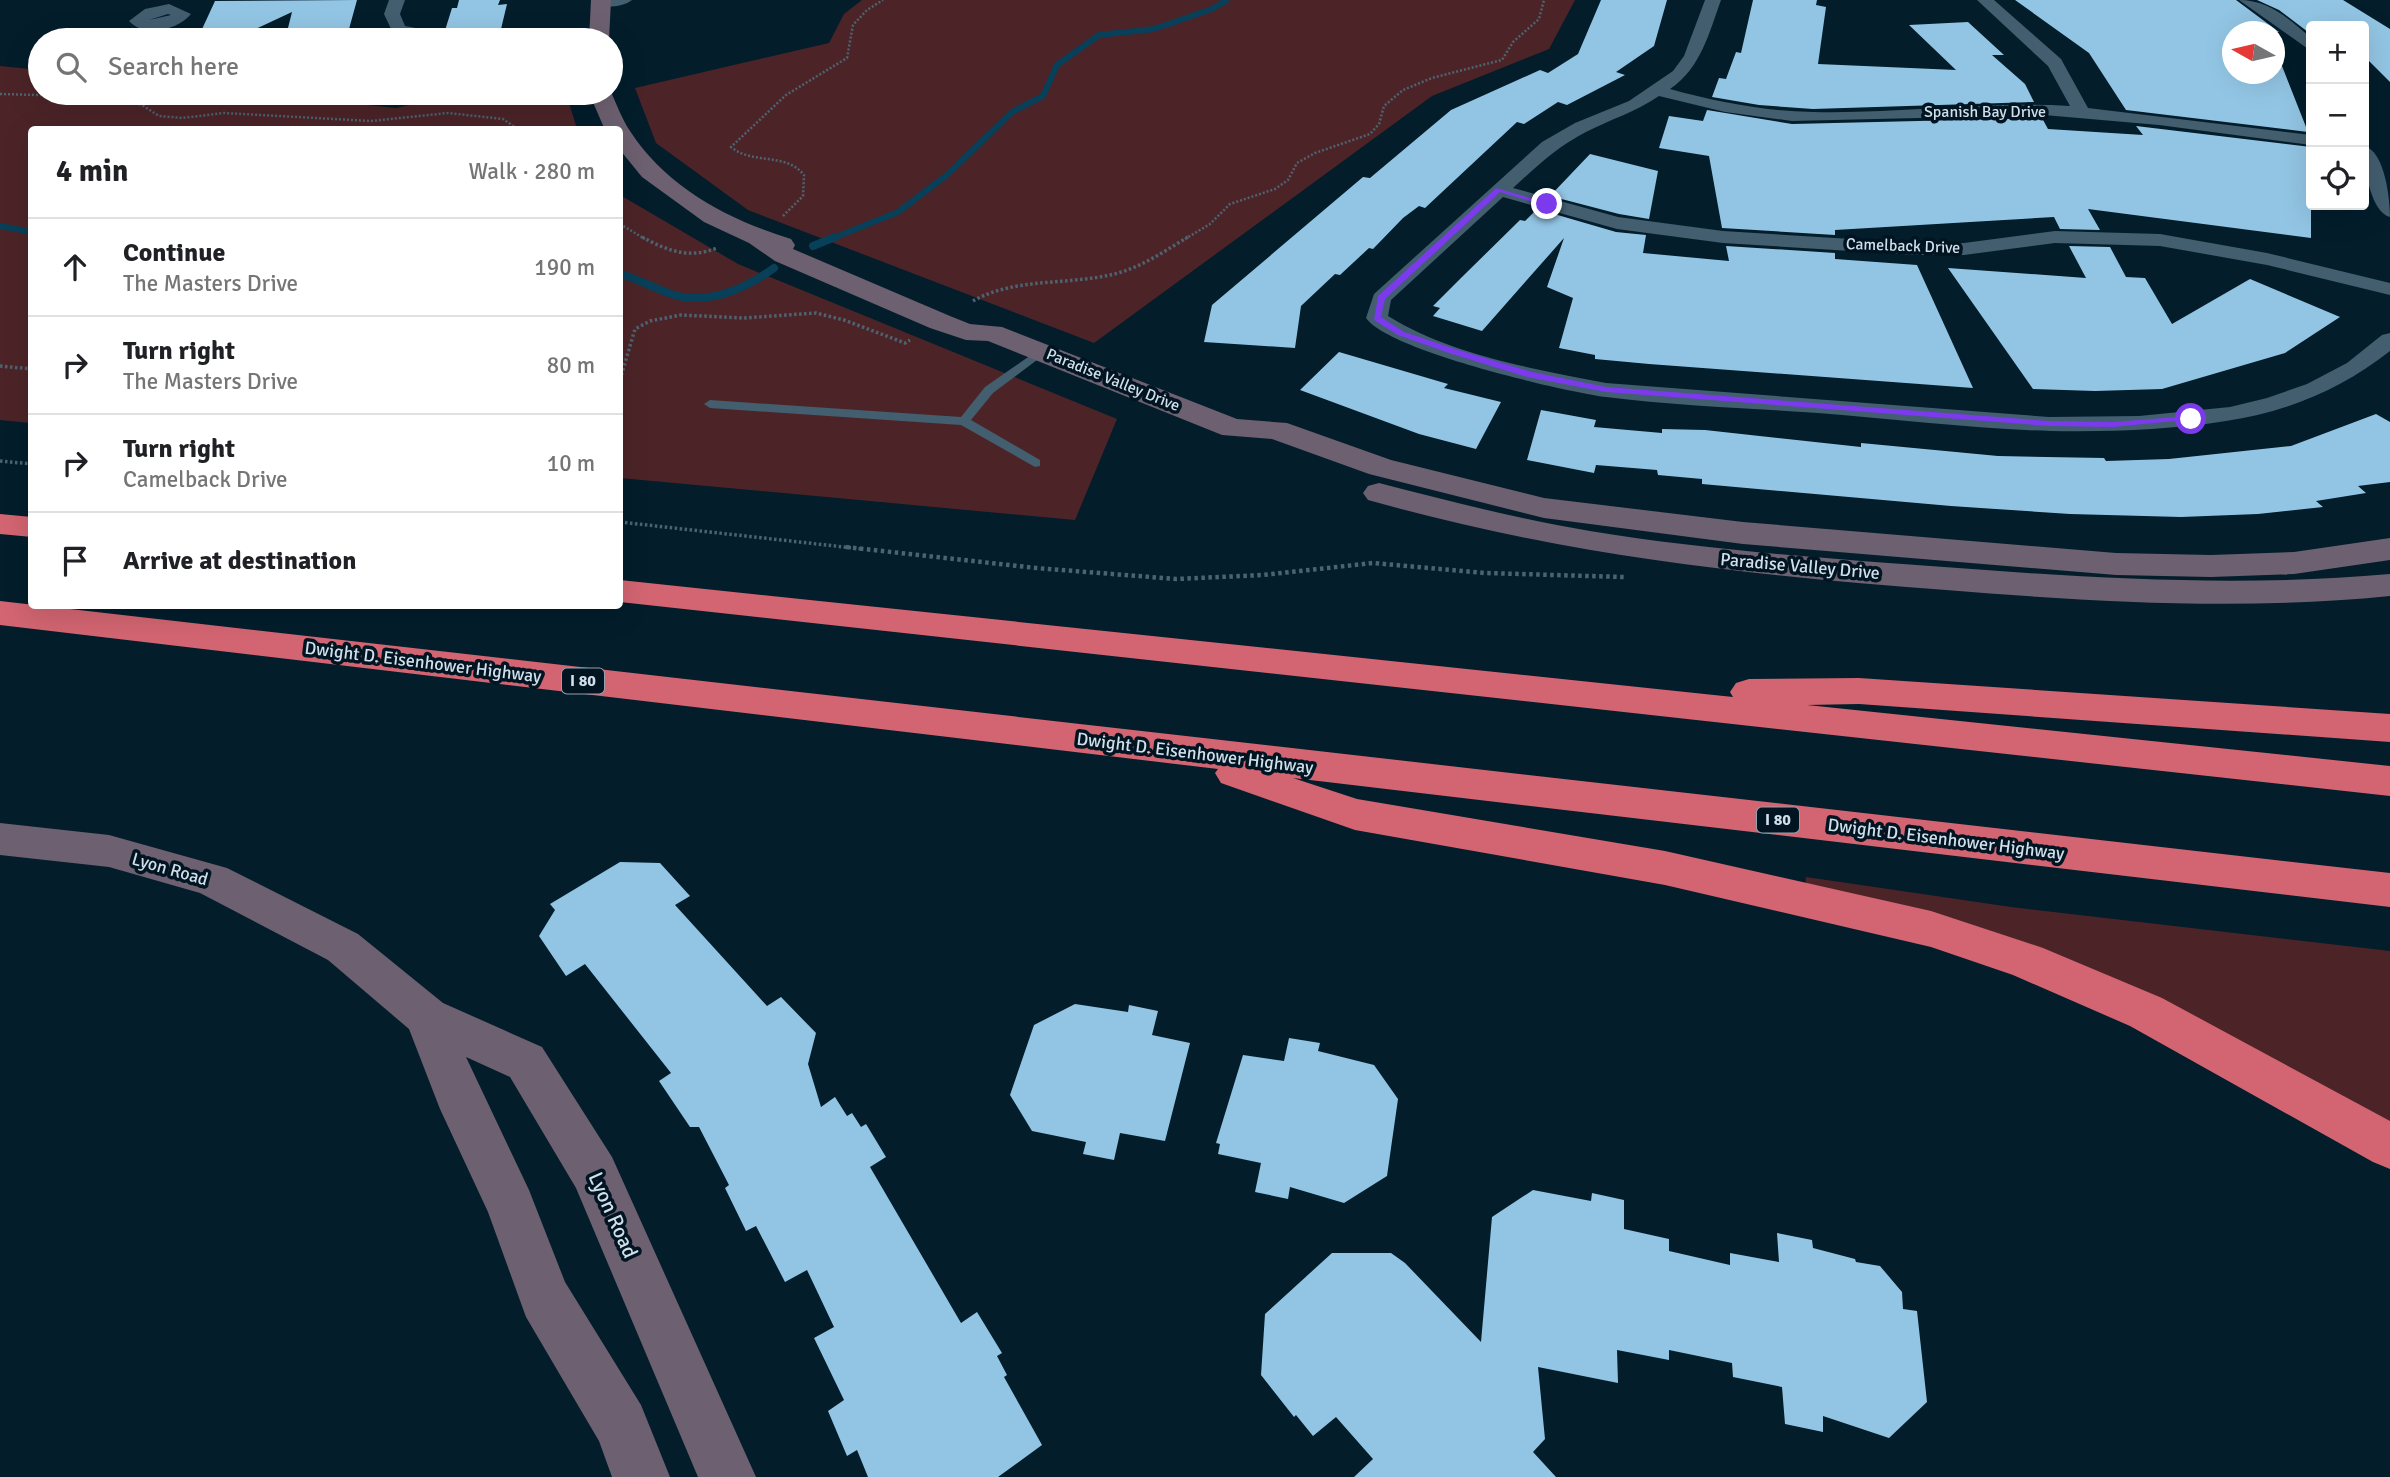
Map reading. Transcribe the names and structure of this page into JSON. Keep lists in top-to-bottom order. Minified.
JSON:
{"streets":{"highway":["Dwight D. Eisenhower Highway","I 80"],"street":["Spanish Bay Drive","Camelback Drive","Paradise Valley Drive","Lyon Road"]},"north":"left","page":{"map_buttons":["+","−"],"search":"Search here","heading":["4 min","Walk · 280 m"],"list":[["Continue","The Masters Drive","190 m"],["Turn right","The Masters Drive","80 m"],["Turn right","Camelback Drive","10 m"],"Arrive at destination"]}}
